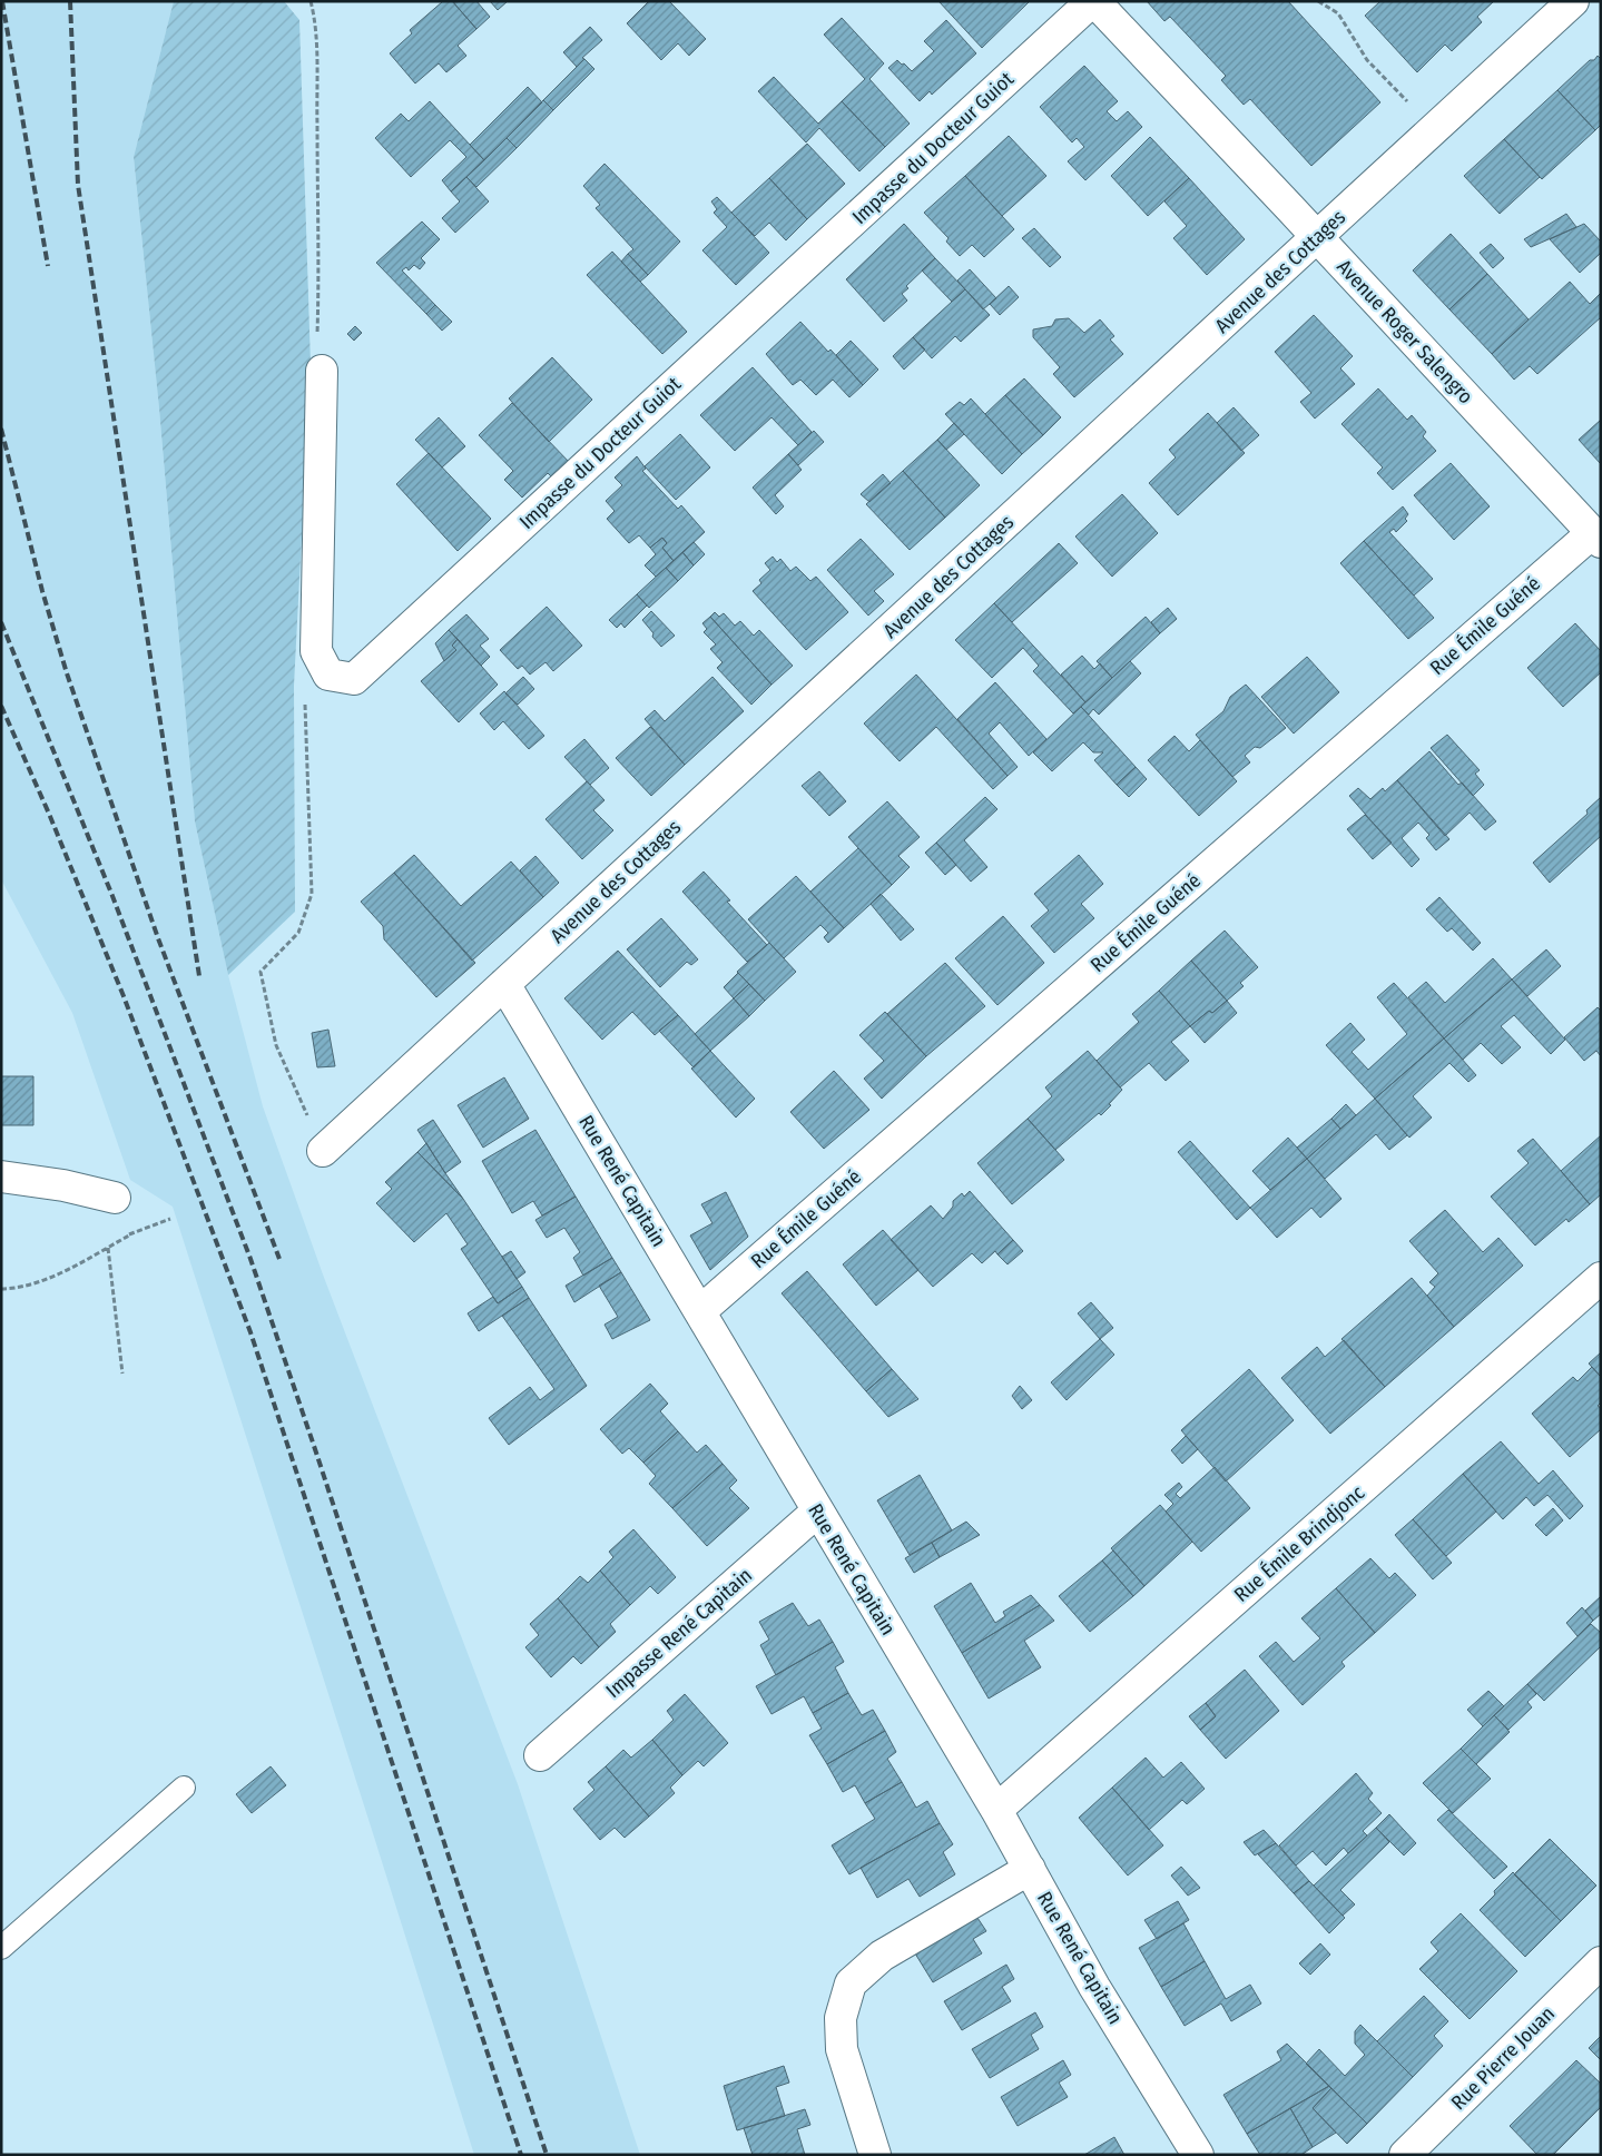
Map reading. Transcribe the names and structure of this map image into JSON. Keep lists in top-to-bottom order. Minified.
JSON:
{"streets":{"street":["Impasse du Docteur Guiot","Avenue des Cottages","Avenue Roger Salengro","Rue Émile Guéné","Rue René Capitain","Rue Émile Brindjonc","Impasse René Capitain","Rue Pierre Jouan"]},"crossings":[["Impasse du Docteur Guiot","Avenue Roger Salengro"],["Avenue des Cottages","Avenue Roger Salengro"],["Avenue des Cottages","Rue René Capitain"],["Avenue Roger Salengro","Rue Émile Guéné"],["Rue Émile Guéné","Rue René Capitain"],["Rue René Capitain","Rue Émile Brindjonc"],["Rue René Capitain","Impasse René Capitain"]]}
